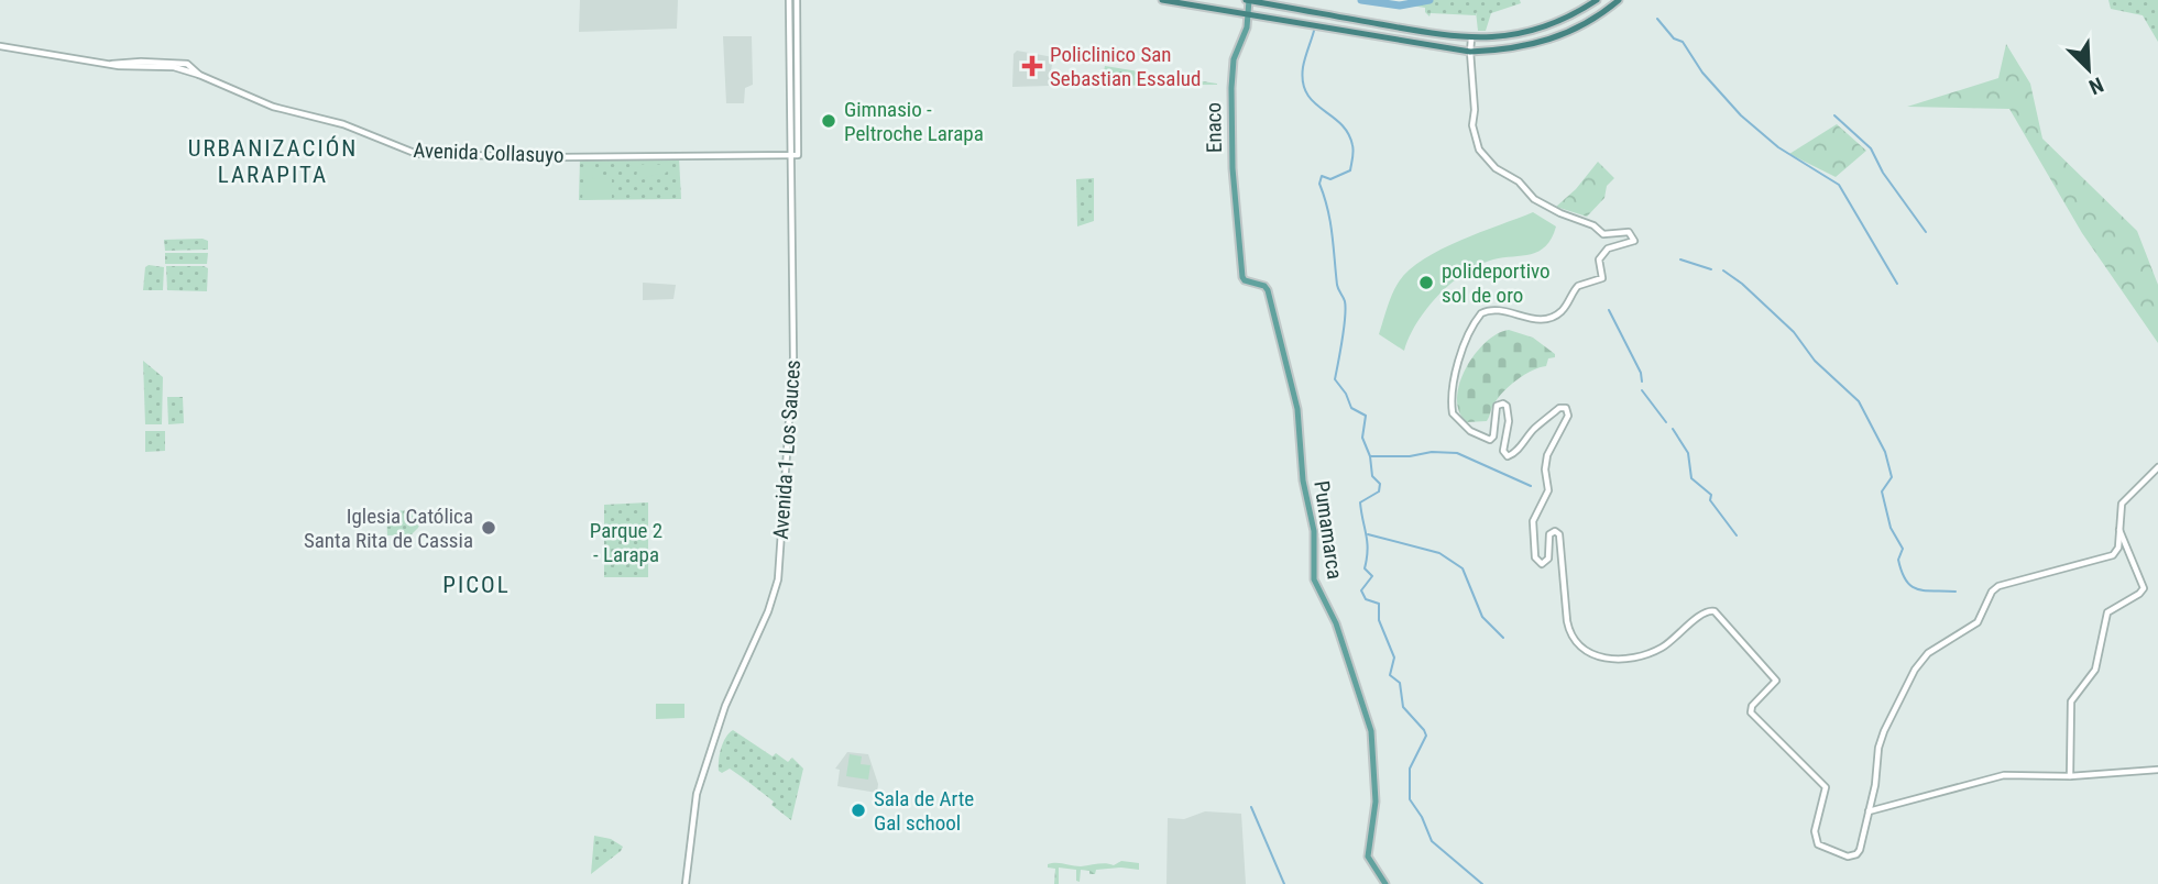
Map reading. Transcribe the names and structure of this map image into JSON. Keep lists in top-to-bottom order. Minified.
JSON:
{"streets":{"main road":["Enaco","Pumamarca"],"street":["Avenida Collasuyo","Avenida 1 Los Sauces"]},"crossings":[["Enaco","Pumamarca"],["Avenida Collasuyo","Avenida 1 Los Sauces"]],"districts":["URBANIZACIÓN LARAPITA","PICOL"],"parks":["Parque 2 - Larapa"],"places":{"health":["Policlinico San Sebastian Essalud"],"other":["Gimnasio - Peltroche Larapa","polideportivo sol de oro","Iglesia Católica Santa Rita de Cassia","Sala de Arte Gal school"]},"north":"bottom right"}
